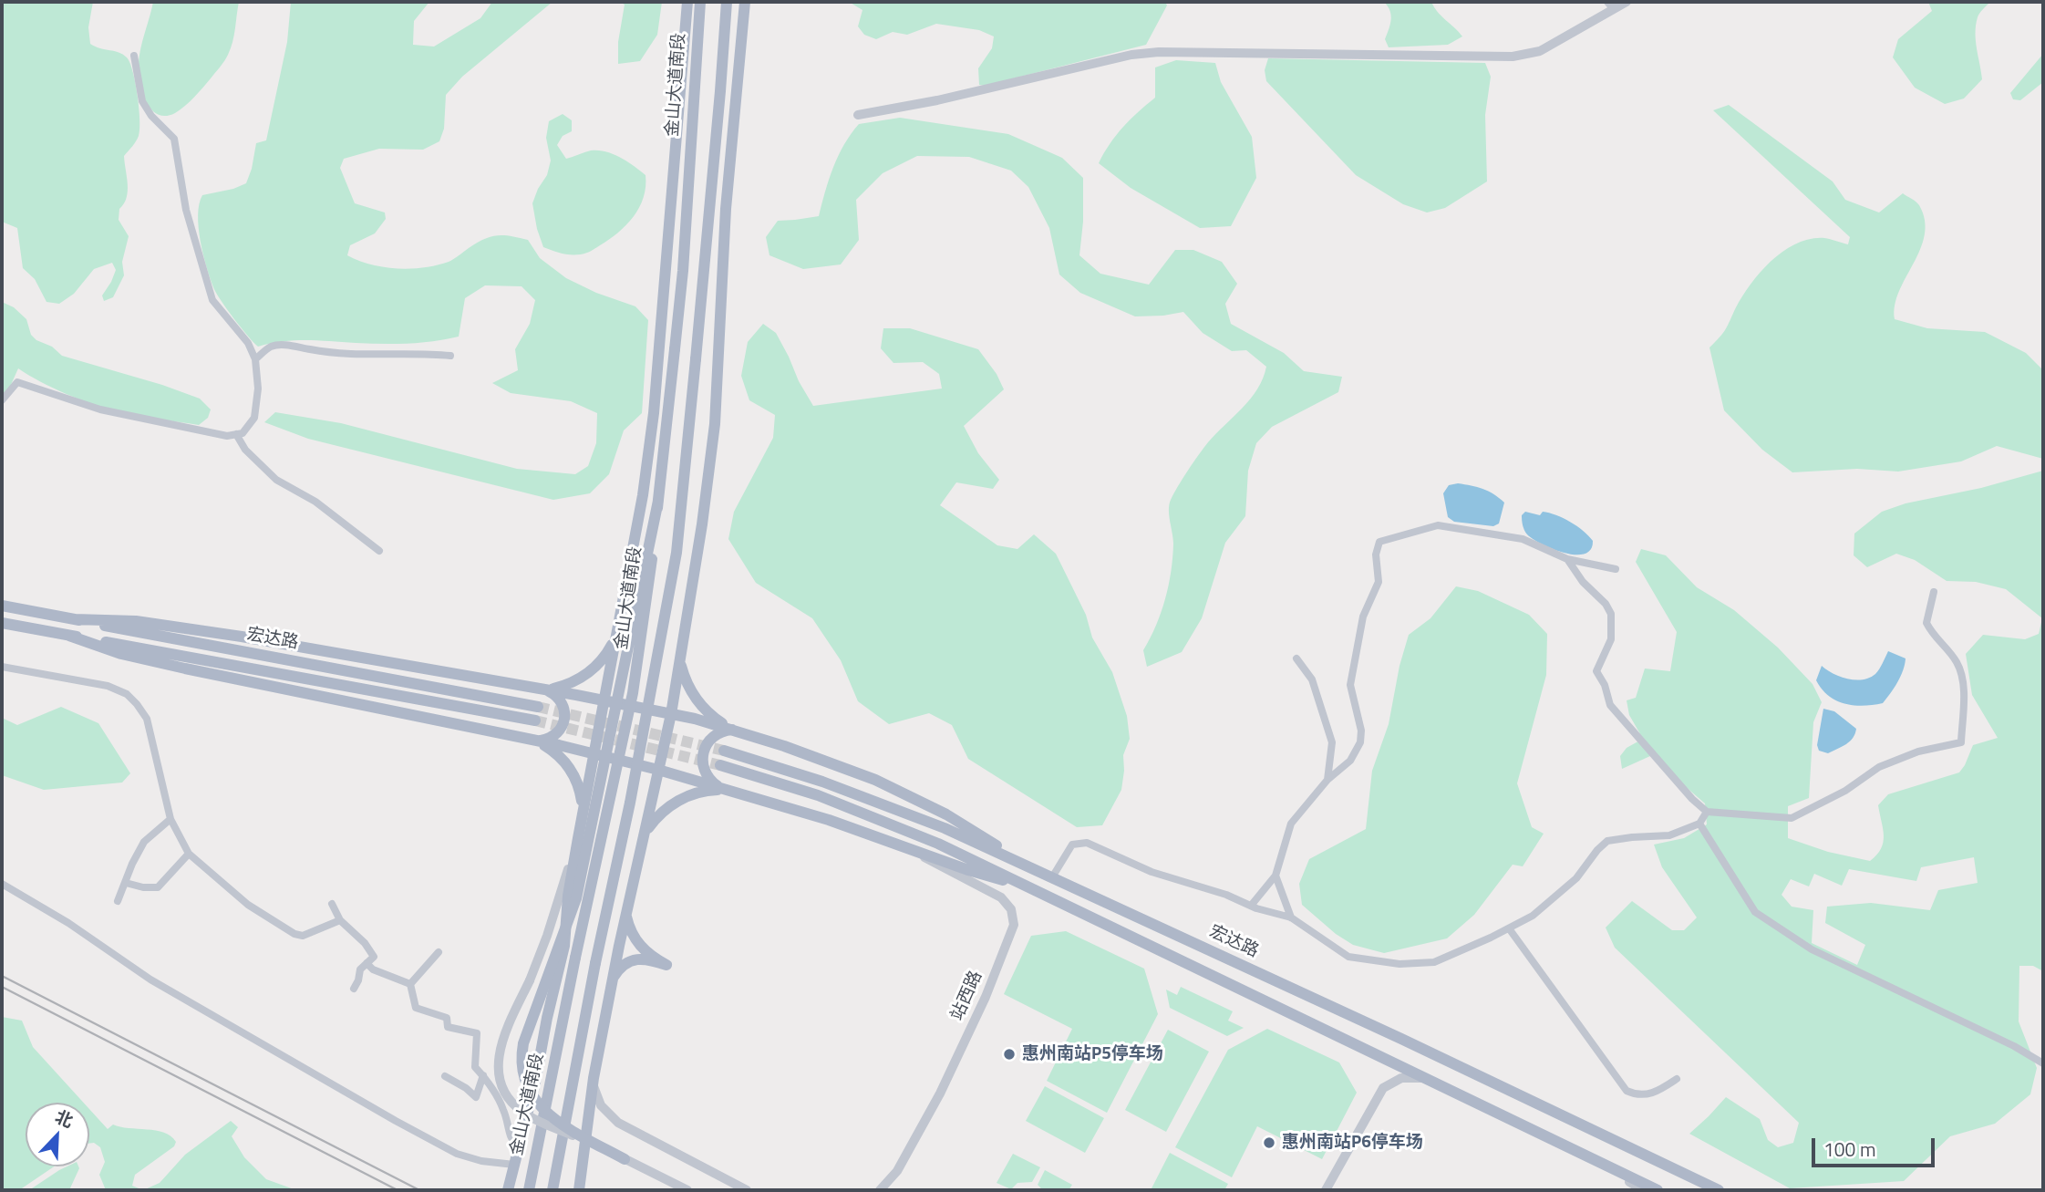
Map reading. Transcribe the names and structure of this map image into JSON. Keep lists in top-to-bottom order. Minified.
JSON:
{"streets":{"main road":["金山大道南段","宏达路"],"street":["站西路"]},"places":["惠州南站P5停车场","惠州南站P6停车场"],"scale_bar":"100 m","north":"top right"}
